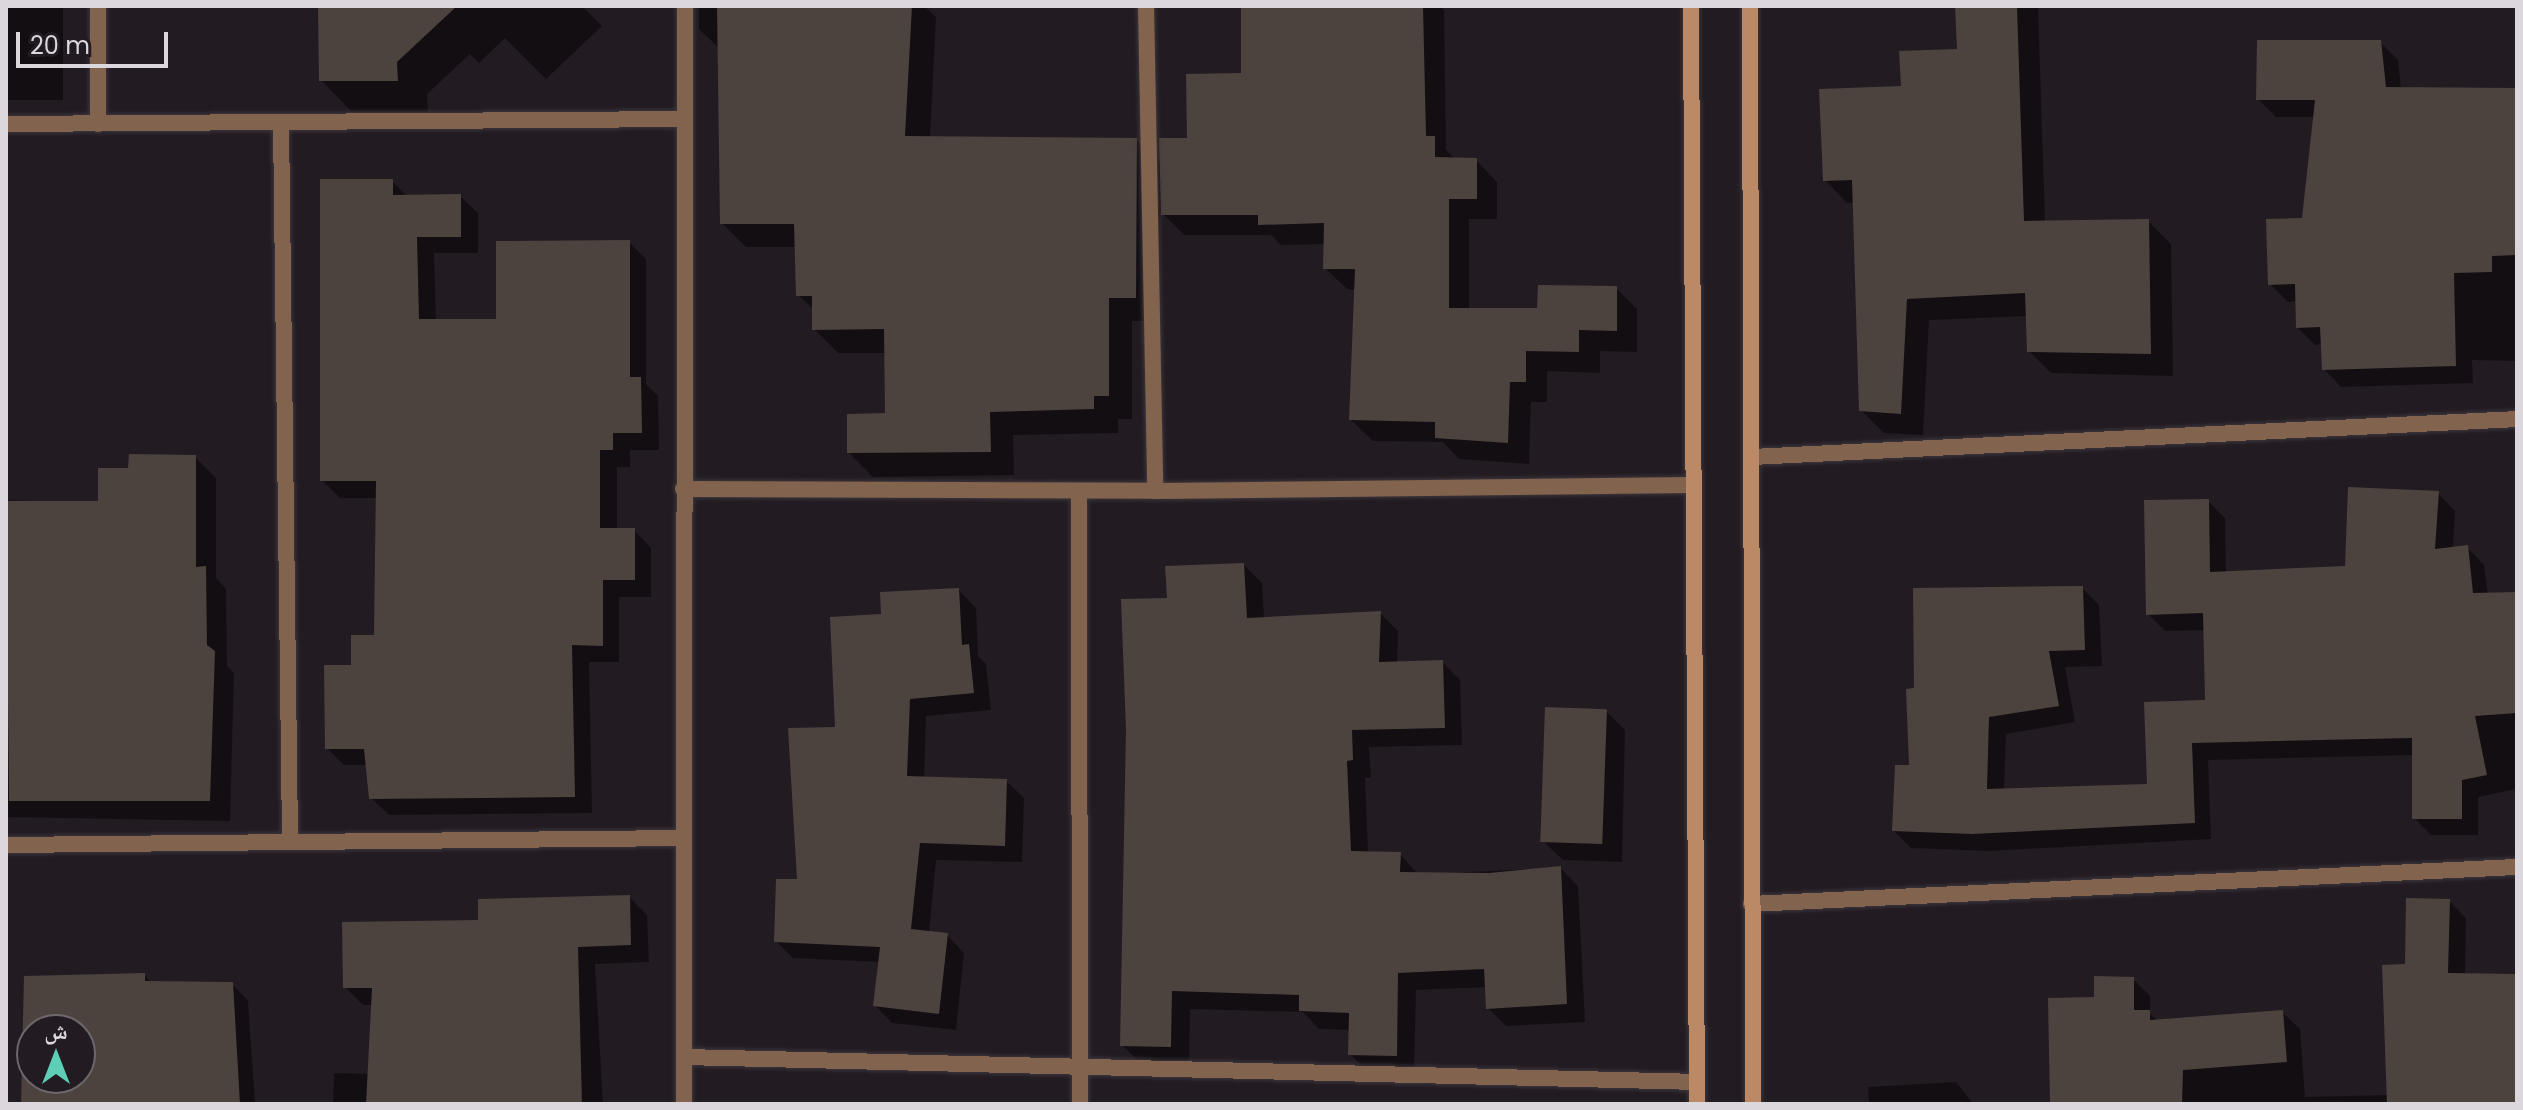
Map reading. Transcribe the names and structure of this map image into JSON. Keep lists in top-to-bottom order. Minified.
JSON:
{"scale_bar":"20 m","north":"top"}
